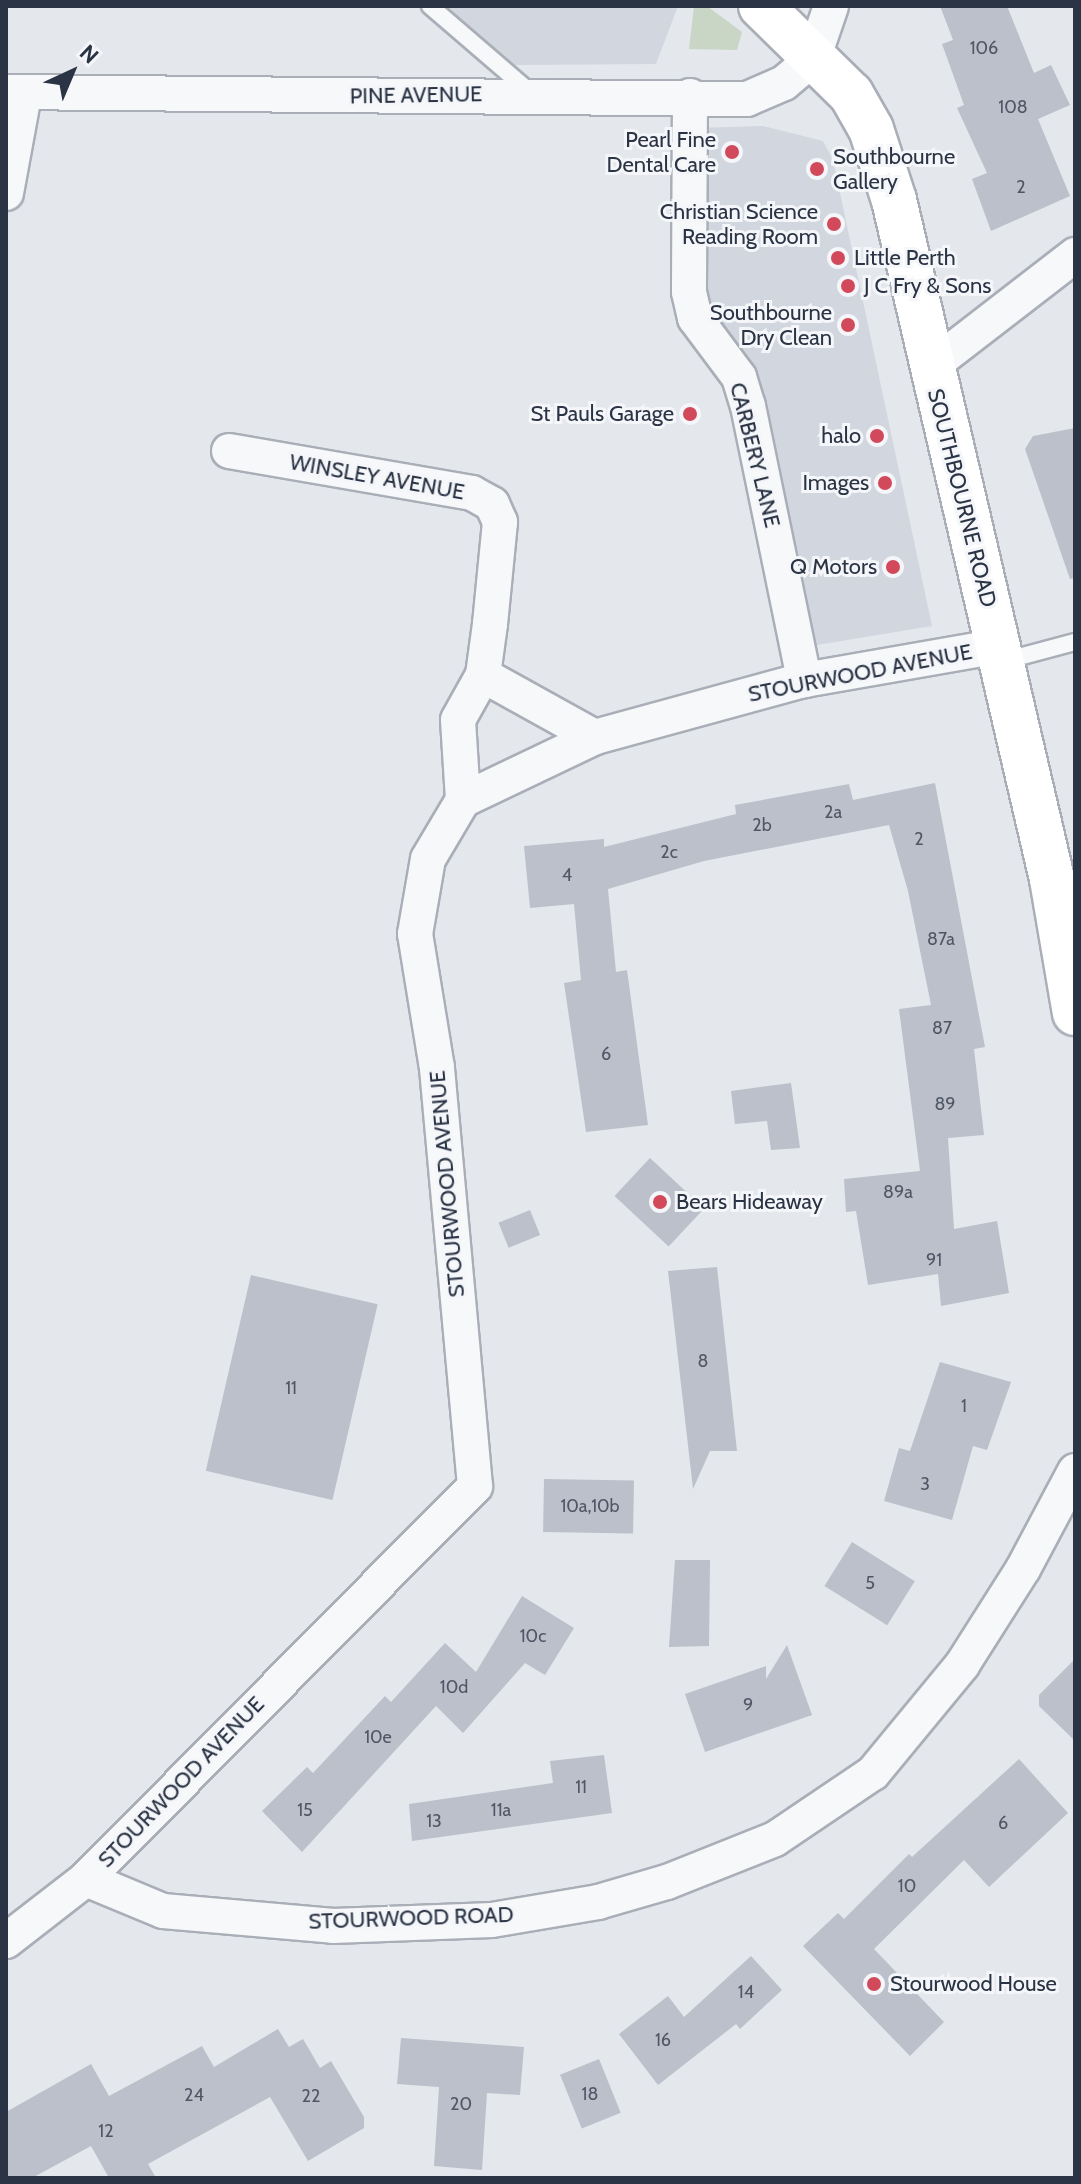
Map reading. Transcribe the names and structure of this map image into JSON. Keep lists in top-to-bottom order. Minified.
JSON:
{"streets":{"main road":["SOUTHBOURNE ROAD"],"street":["PINE AVENUE","CARBERY LANE","WINSLEY AVENUE","STOURWOOD AVENUE","STOURWOOD ROAD"]},"crossings":[["PINE AVENUE","CARBERY LANE"],["PINE AVENUE","SOUTHBOURNE ROAD"],["CARBERY LANE","STOURWOOD AVENUE"],["WINSLEY AVENUE","STOURWOOD AVENUE"],["SOUTHBOURNE ROAD","STOURWOOD AVENUE"],["STOURWOOD AVENUE","STOURWOOD ROAD"]],"places":["Pearl Fine Dental Care","Southbourne Gallery","Christian Science Reading Room","Little Perth","J C Fry & Sons","Southbourne Dry Clean","St Pauls Garage","halo","Images","Q Motors","Bears Hideaway","Stourwood House"],"house_numbers":["106","108","2","2a","2b","2","2c","4","87a","87","6","89","89a","91","8","11","1","3","10a,10b","5","10c","10d","9","10e","11","15","11a","13","6","10","14","16","18","24","22","20","12"],"north":"top right"}
